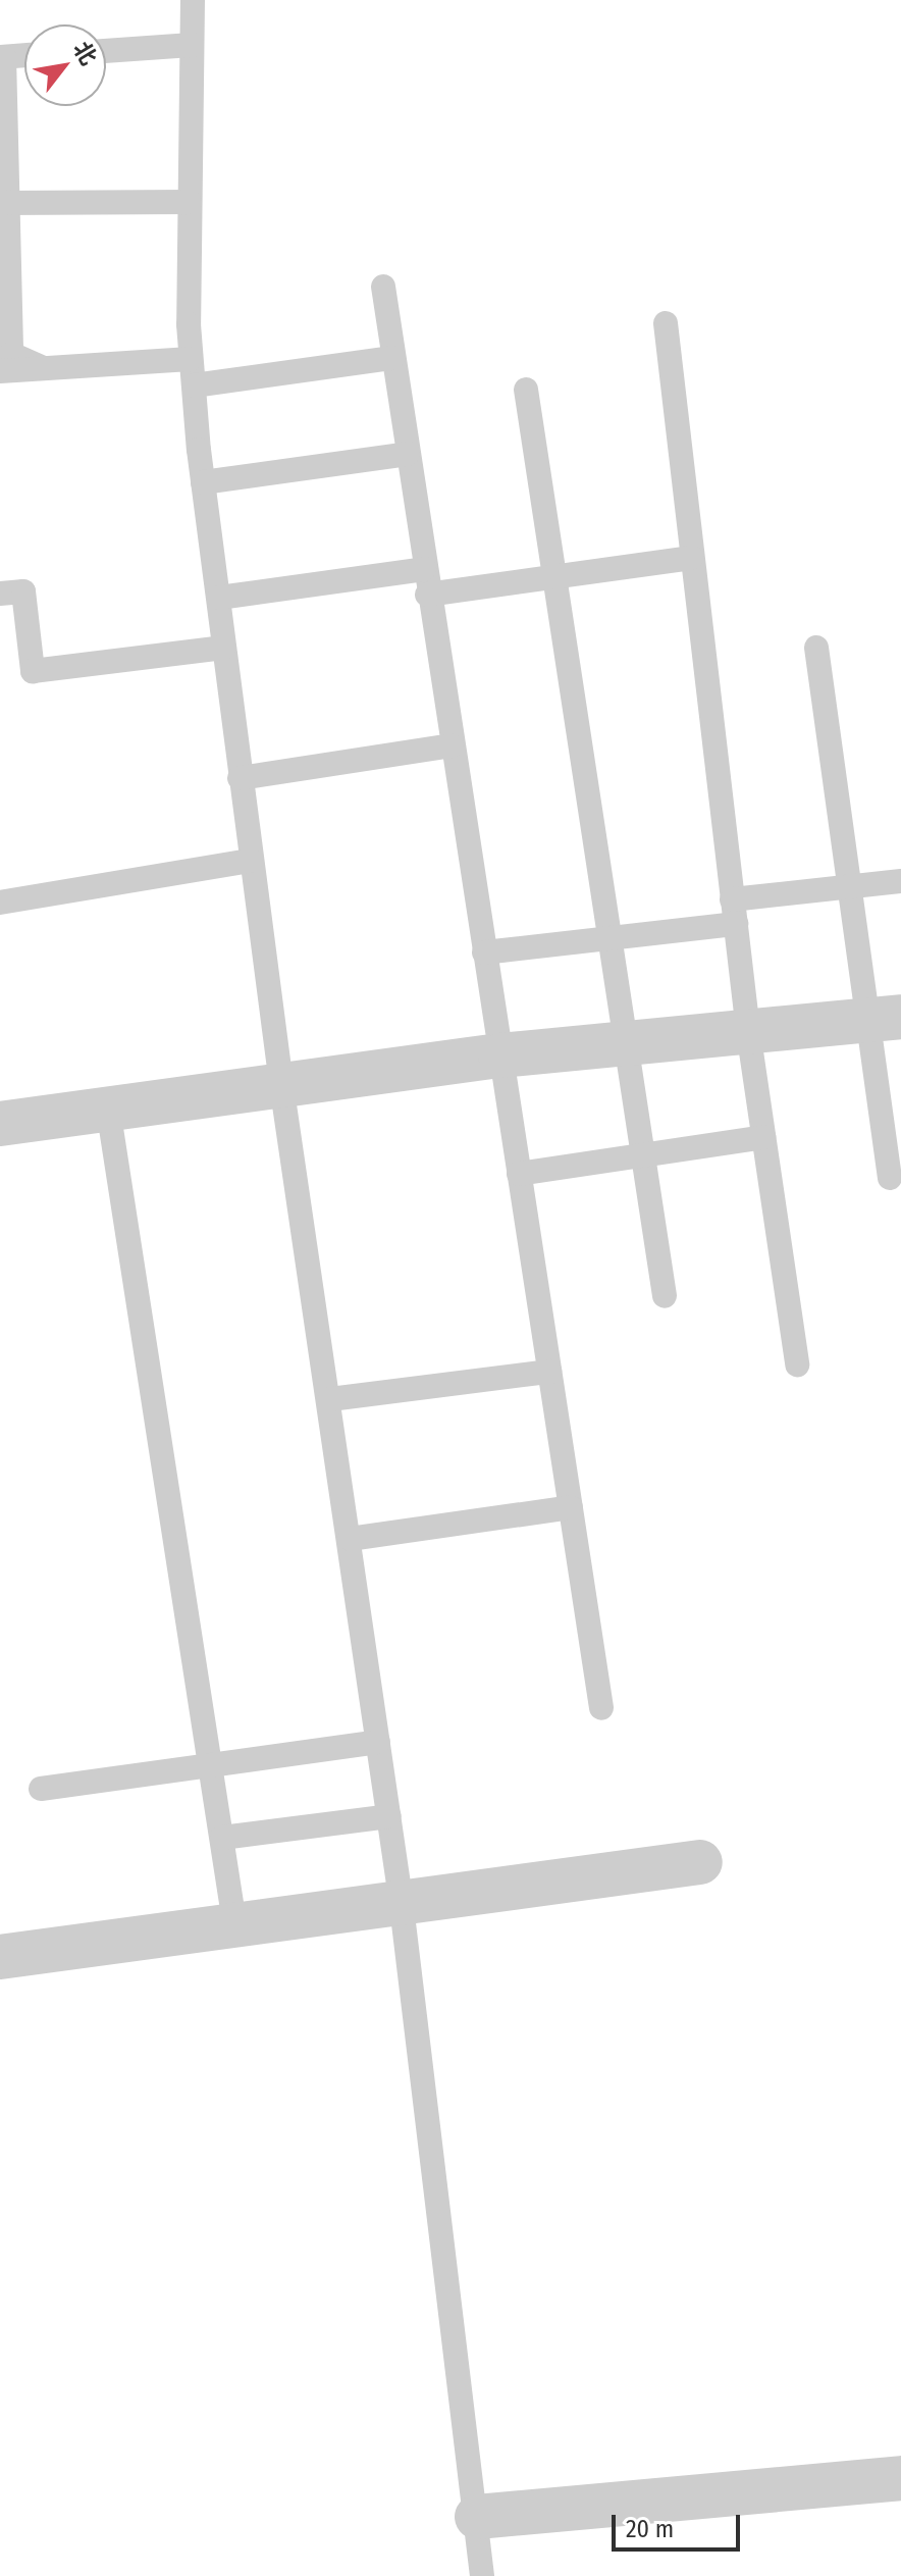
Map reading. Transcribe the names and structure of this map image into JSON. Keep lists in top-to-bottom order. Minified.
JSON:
{"scale_bar":"20 m","north":"top right"}
